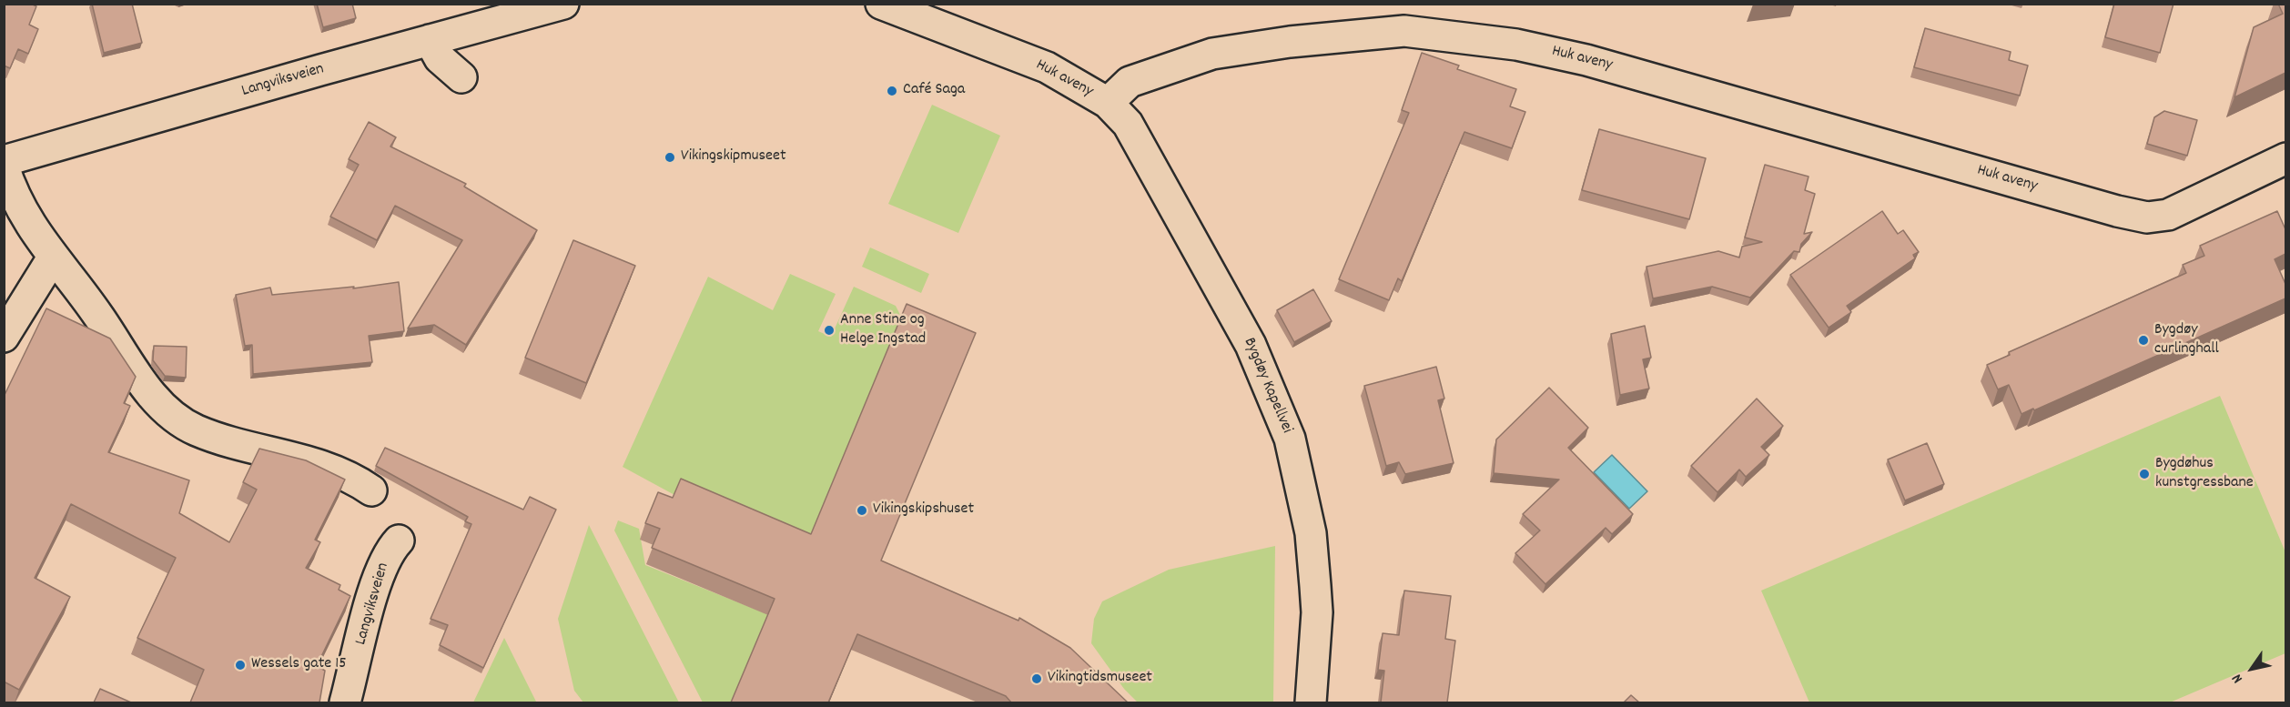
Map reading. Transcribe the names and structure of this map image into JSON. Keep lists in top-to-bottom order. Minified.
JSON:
{"streets":{"street":["Huk aveny","Langviksveien","Bygdøy Kapellvei"]},"crossings":[["Huk aveny","Bygdøy Kapellvei"]],"places":["Café Saga","Vikingskipmuseet","Anne Stine og Helge Ingstad","Bygdøy curlinghall","Bygdøhus kunstgressbane","Vikingskipshuset","Wessels gate 15","Vikingtidsmuseet"],"north":"bottom left"}
